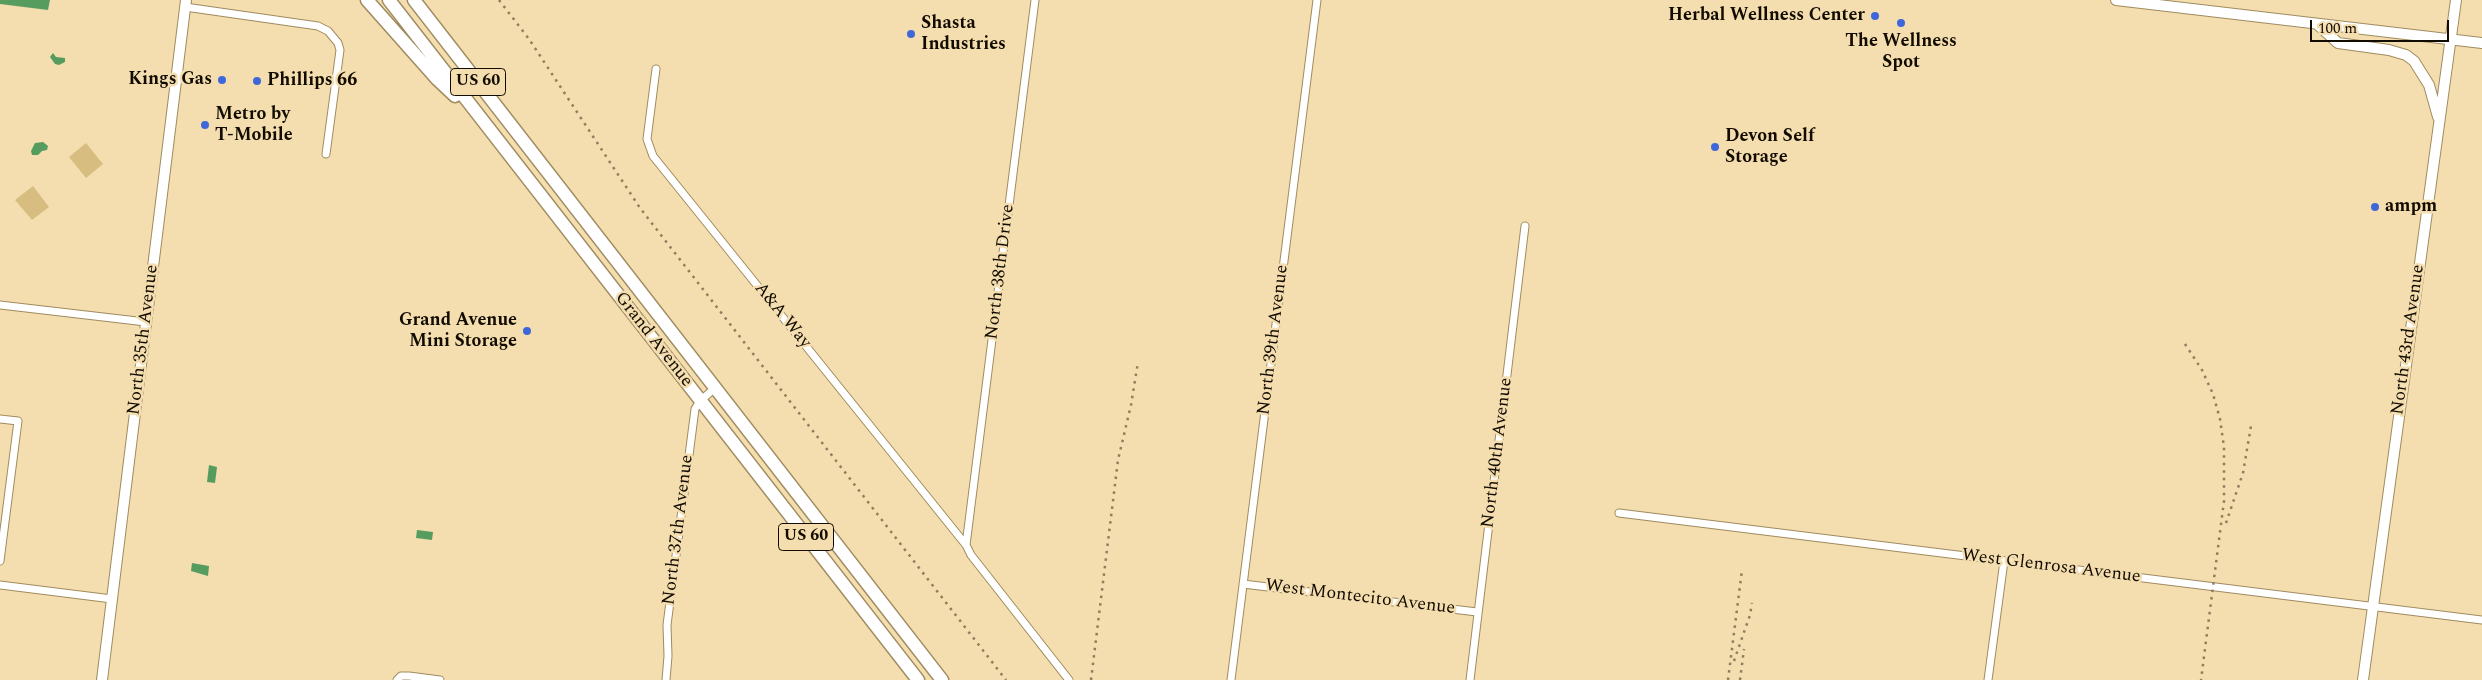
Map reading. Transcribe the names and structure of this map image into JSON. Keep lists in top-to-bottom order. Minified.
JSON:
{"streets":{"highway":["US 60","Grand Avenue"],"main road":["North 35th Avenue","North 43rd Avenue"],"street":["North 38th Drive","A&A Way","North 39th Avenue","North 40th Avenue","North 37th Avenue","West Glenrosa Avenue","West Montecito Avenue"]},"crossings":[["North 38th Drive","A&A Way"],["Grand Avenue","North 37th Avenue"],["North 39th Avenue","West Montecito Avenue"],["North 43rd Avenue","West Glenrosa Avenue"],["North 40th Avenue","West Montecito Avenue"]],"places":["Herbal Wellness Center","The Wellness Spot","Shasta Industries","Kings Gas","Phillips 66","Metro by T-Mobile","Devon Self Storage","ampm","Grand Avenue Mini Storage"],"scale_bar":"100 m"}
